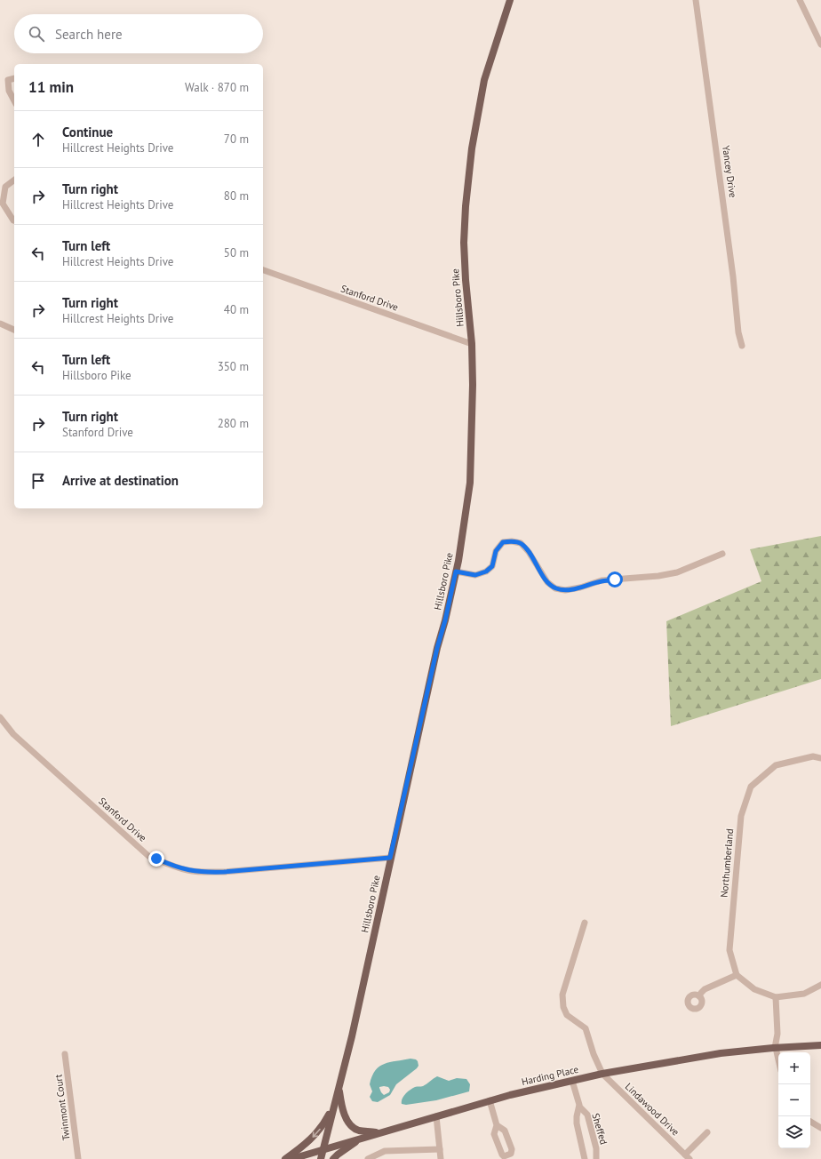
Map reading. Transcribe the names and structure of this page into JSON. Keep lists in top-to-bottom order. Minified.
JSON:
{"streets":{"main road":["Hillsboro Pike","Harding Place"],"street":["Yancey Drive","Stanford Drive","Northumberland","Twinmont Court","Lindawood Drive","Sheffed"]},"crossings":[["Stanford Drive","Hillsboro Pike"],["Hillsboro Pike","Harding Place"],["Harding Place","Lindawood Drive"],["Harding Place","Sheffed"]],"page":{"search":"Search here","heading":["11 min","Walk · 870 m"],"list":[["Continue","Hillcrest Heights Drive","70 m"],["Turn right","Hillcrest Heights Drive","80 m"],["Turn left","Hillcrest Heights Drive","50 m"],["Turn right","Hillcrest Heights Drive","40 m"],["Turn left","Hillsboro Pike","350 m"],["Turn right","Stanford Drive","280 m"],"Arrive at destination"],"map_buttons":["+","−"]}}
